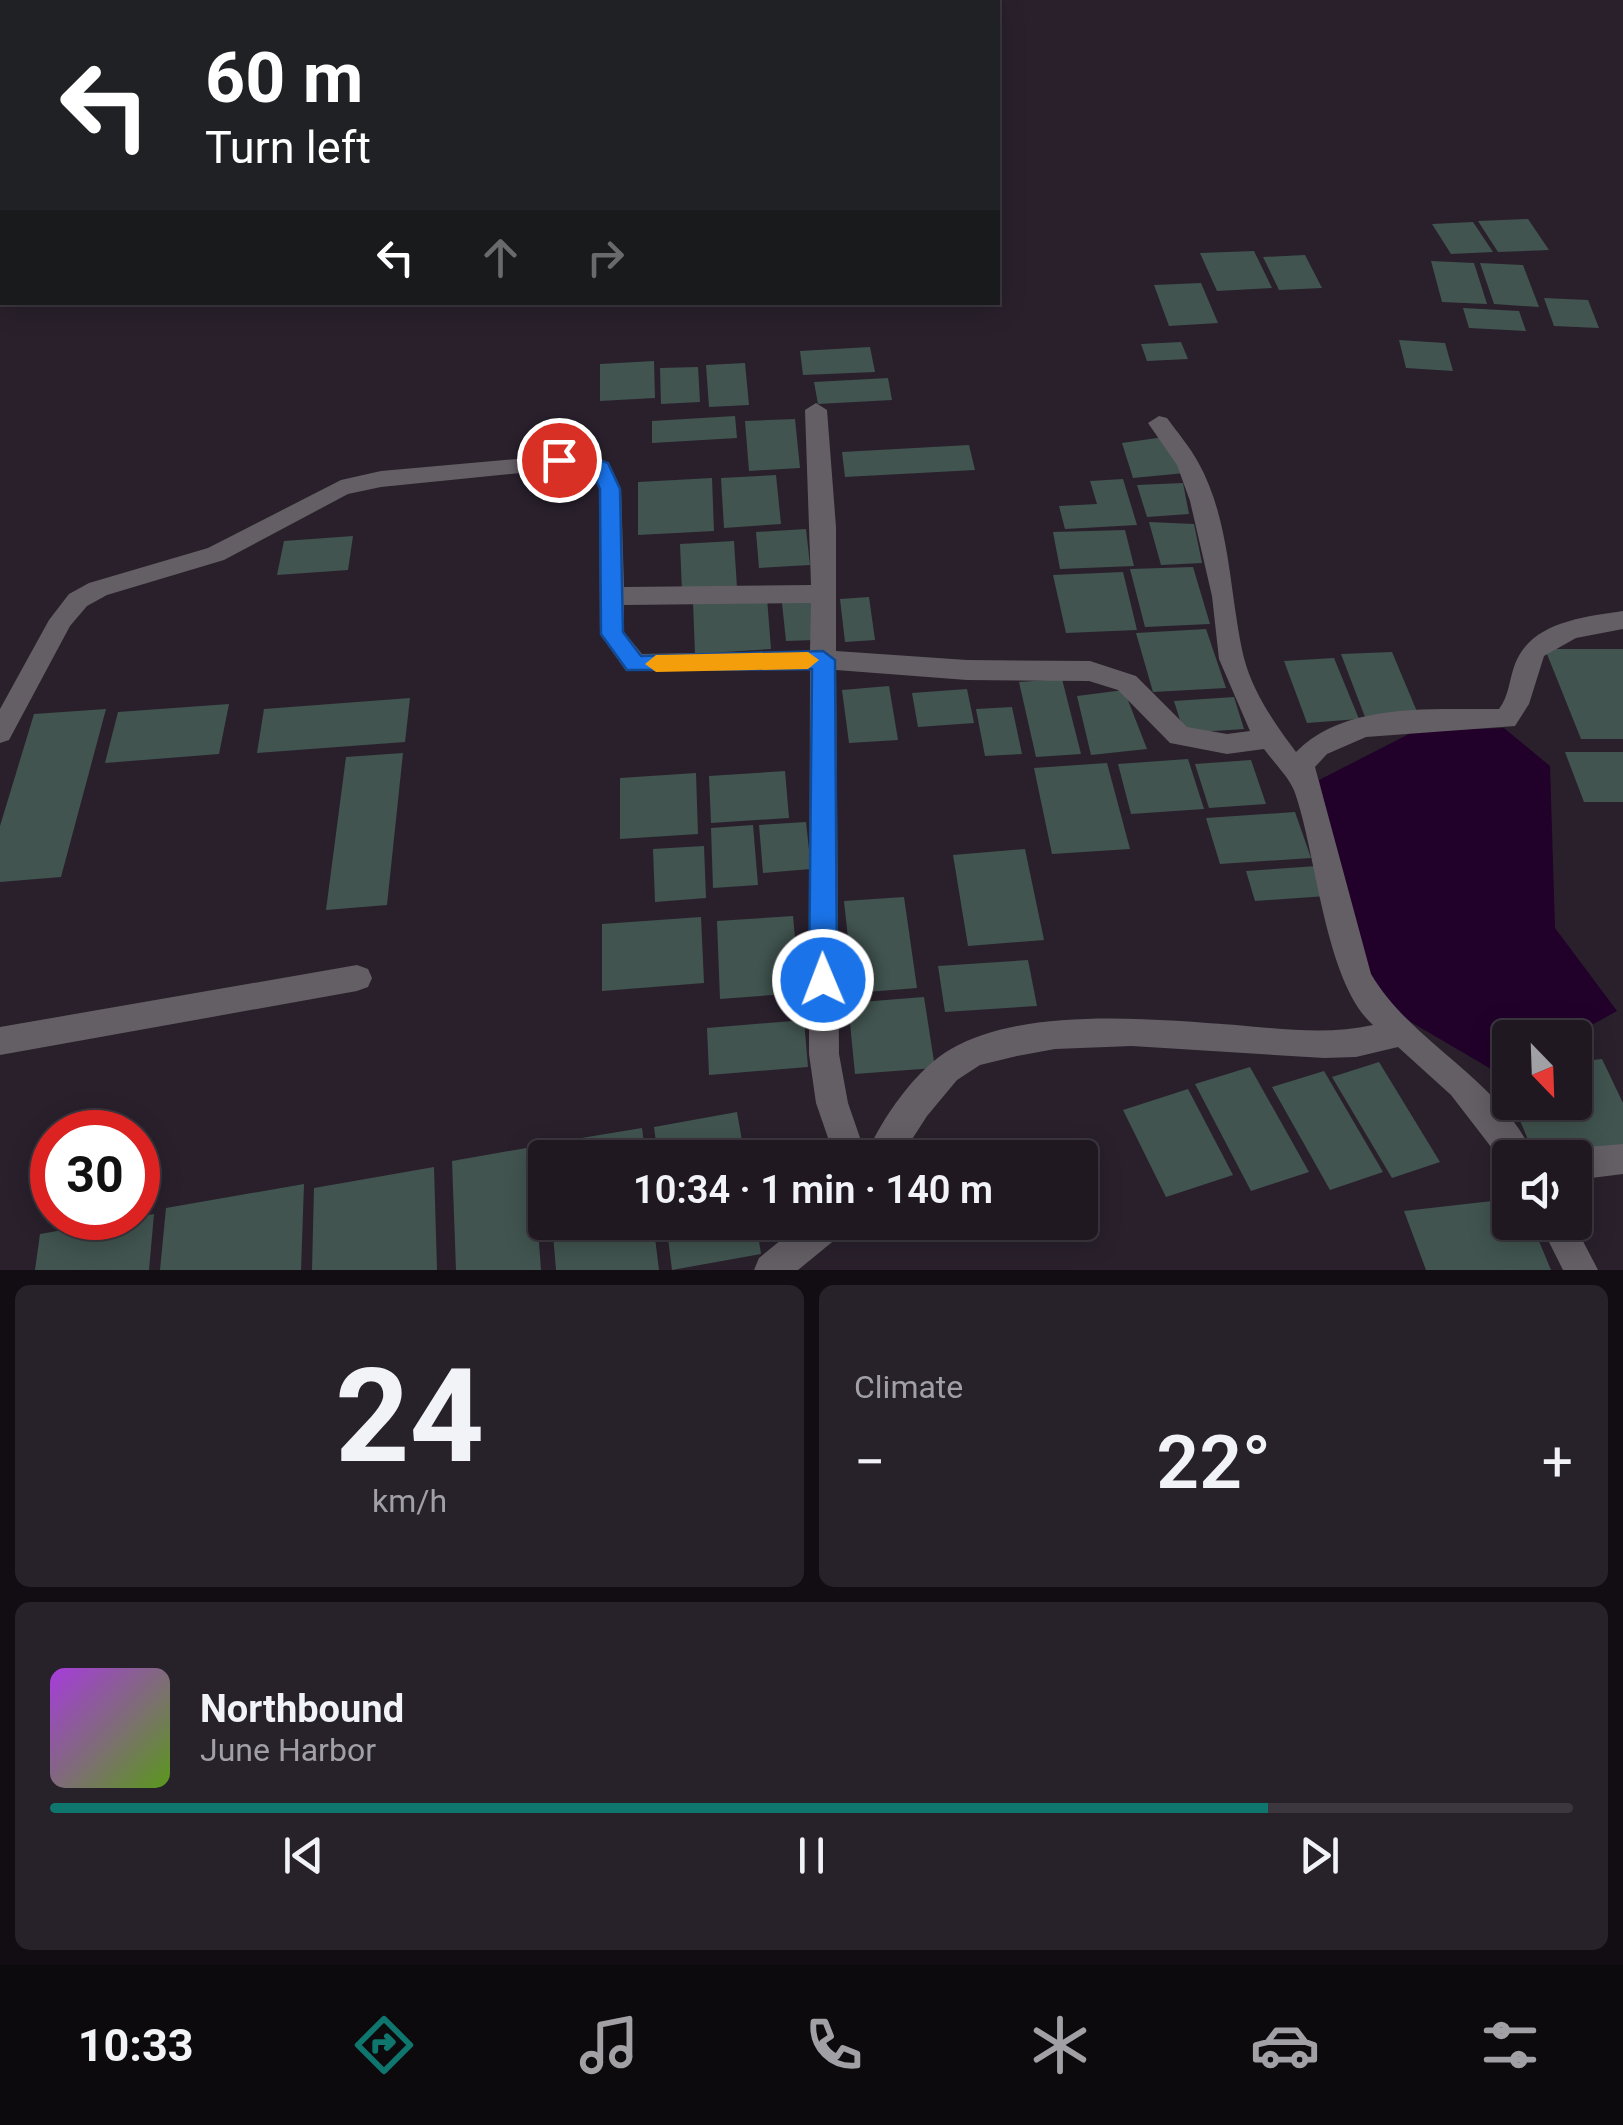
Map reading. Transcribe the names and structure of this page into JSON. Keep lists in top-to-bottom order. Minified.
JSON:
{"north":"bottom right","page":{"turn":["60 m","Turn left"],"limit":"30","trip":"10:34 · 1 min · 140 m","tile":[["24","km/h"],"Climate"],"heat":["−","22°","+"],"song":["Northbound","June Harbor"],"tabs":"10:33"}}
